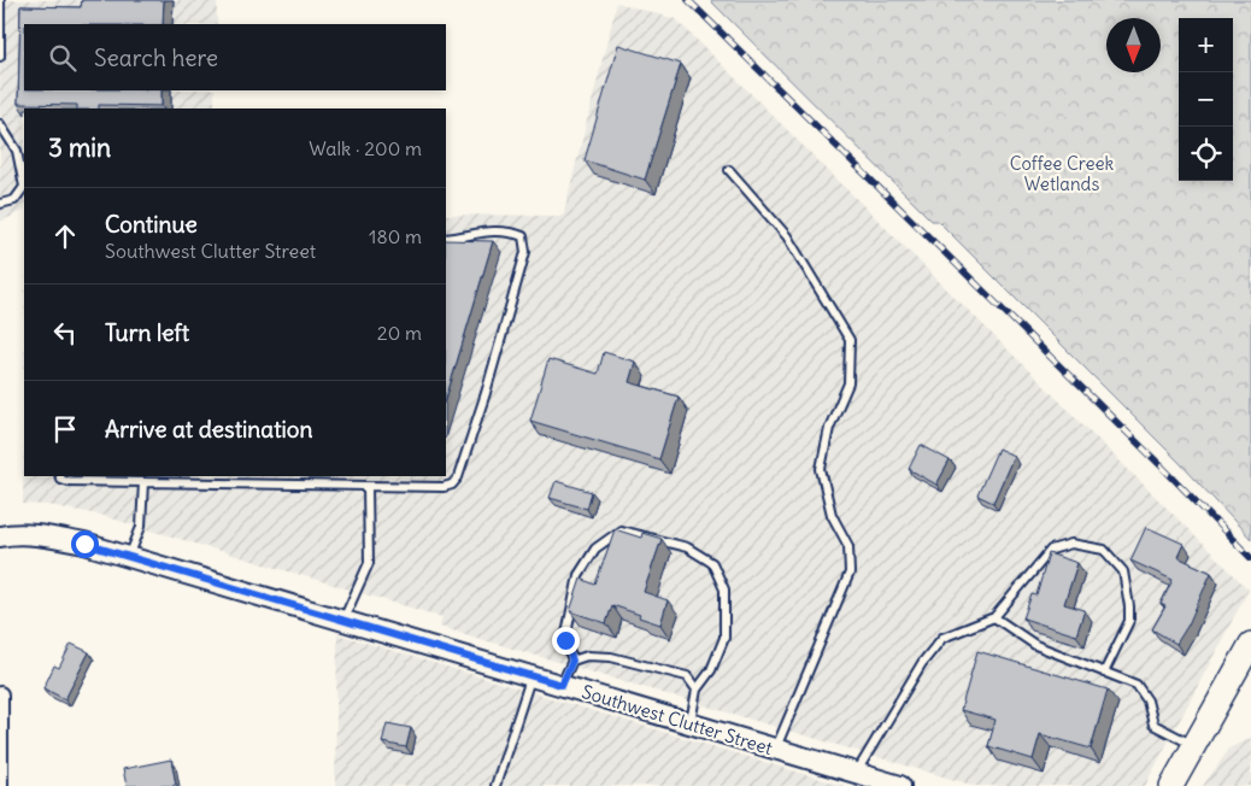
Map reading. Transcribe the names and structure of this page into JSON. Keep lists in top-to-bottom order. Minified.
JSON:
{"streets":{"street":["Southwest Clutter Street"]},"parks":["Coffee Creek Wetlands"],"north":"bottom","page":{"map_buttons":["+","−"],"search":"Search here","heading":["3 min","Walk · 200 m"],"list":[["Continue","Southwest Clutter Street","180 m"],["Turn left","20 m"],"Arrive at destination"]}}
